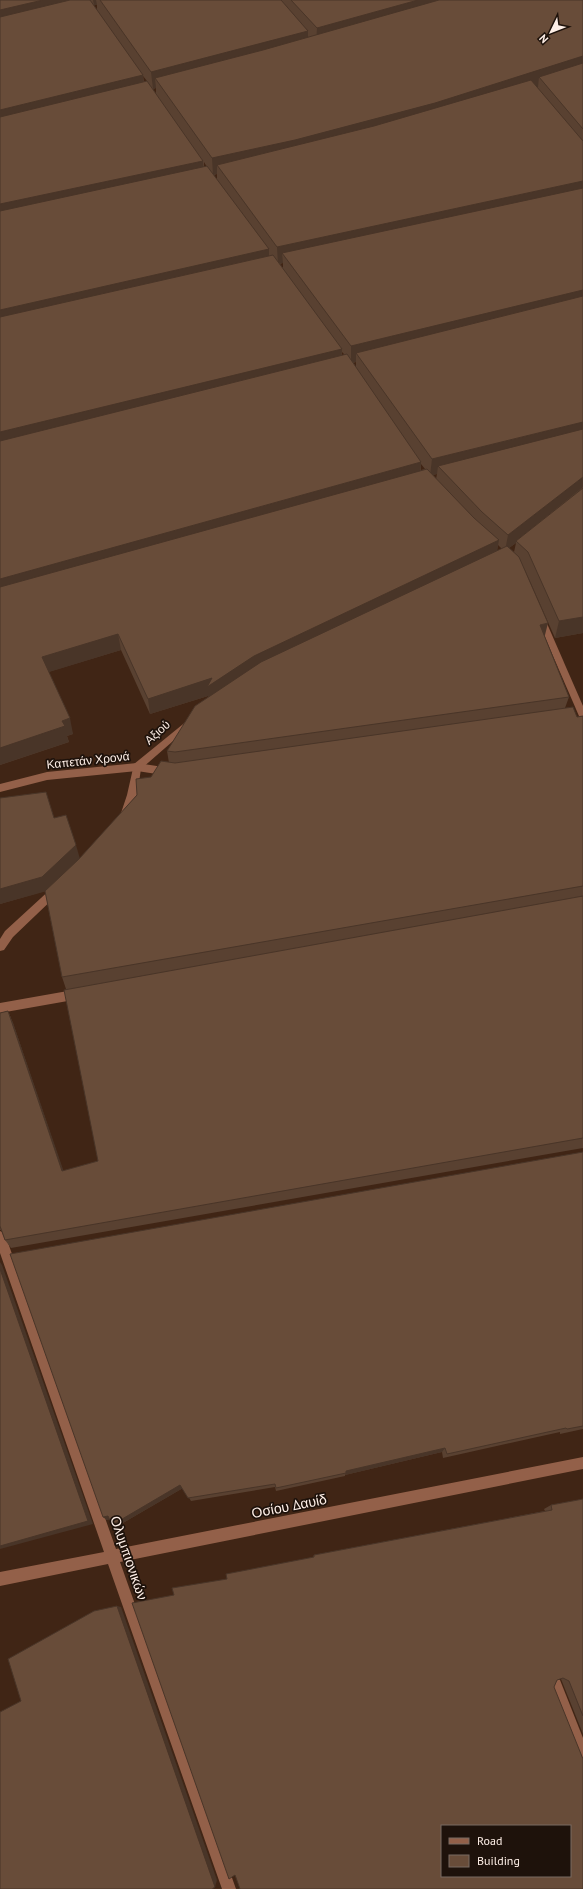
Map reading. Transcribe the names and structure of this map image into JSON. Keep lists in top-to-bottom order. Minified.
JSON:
{"streets":{"street":["Αξιού","Καπετάν Χρονά","Οσίου Δαυίδ","Ολυμπιονικών"]},"crossings":[["Αξιού","Καπετάν Χρονά"],["Οσίου Δαυίδ","Ολυμπιονικών"]],"legend":["Road","Building"],"north":"bottom left"}
